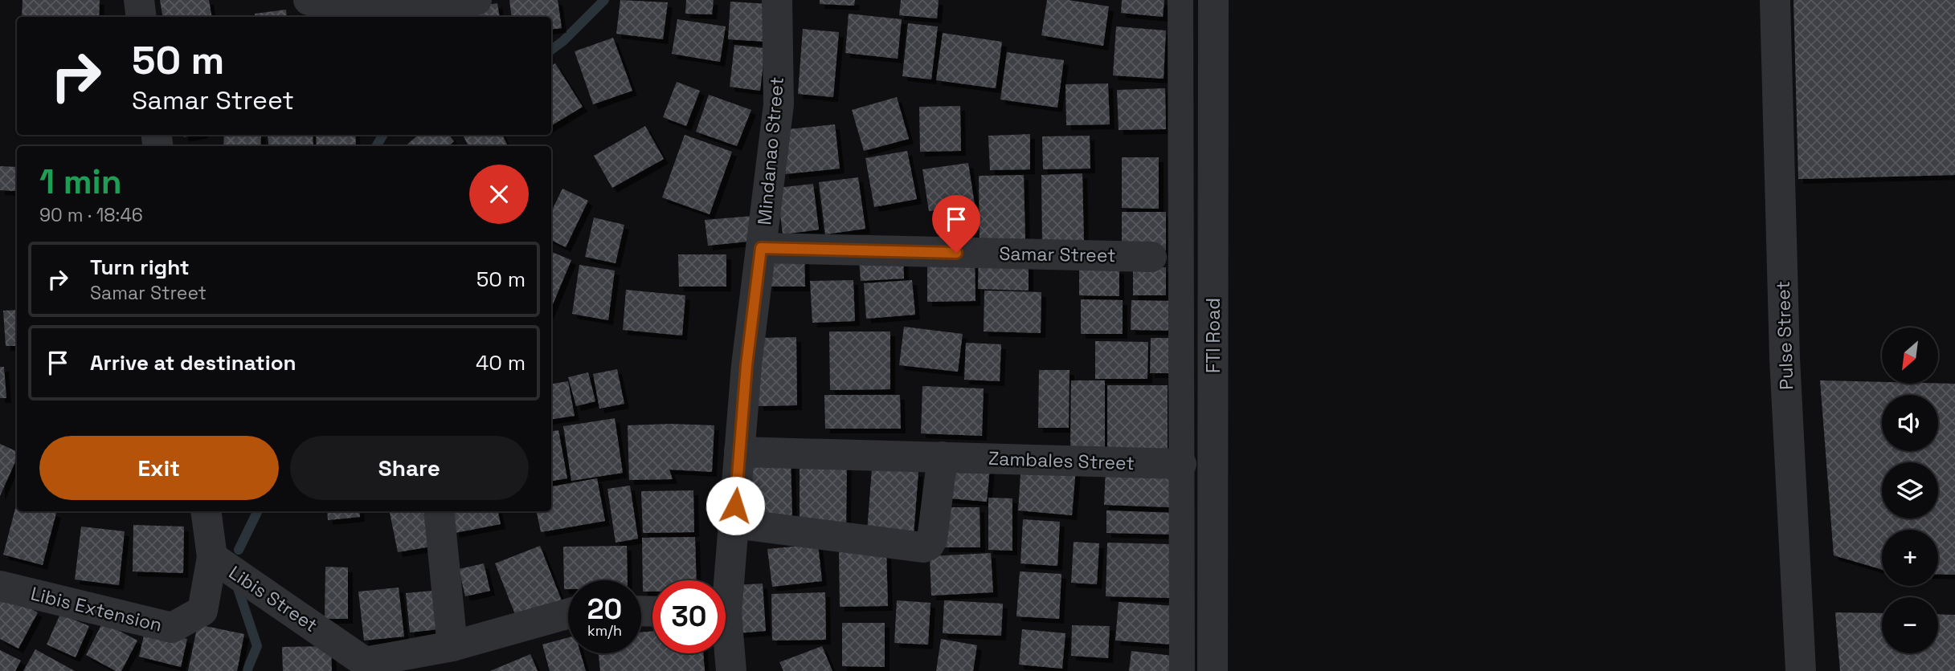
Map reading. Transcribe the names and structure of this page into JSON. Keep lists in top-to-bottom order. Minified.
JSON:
{"streets":{"street":["Mindanao Street","Samar Street","FTI Road","Pulse Street","Zambales Street","Libis Street","Libis Extension"]},"crossings":[["Mindanao Street","Samar Street"],["Mindanao Street","Zambales Street"],["Libis Street","Libis Extension"]],"north":"bottom left","page":{"turn":["50 m","Samar Street"],"heading":["1 min","90 m · 18:46"],"list":[{"name":"Turn right","note":"Samar Street","value":"50 m"},{"name":"Arrive at destination","value":"40 m"}],"map_buttons":["+","−"],"buttons":["Exit","Share"],"speed":"20 km/h","limit":"30"}}
